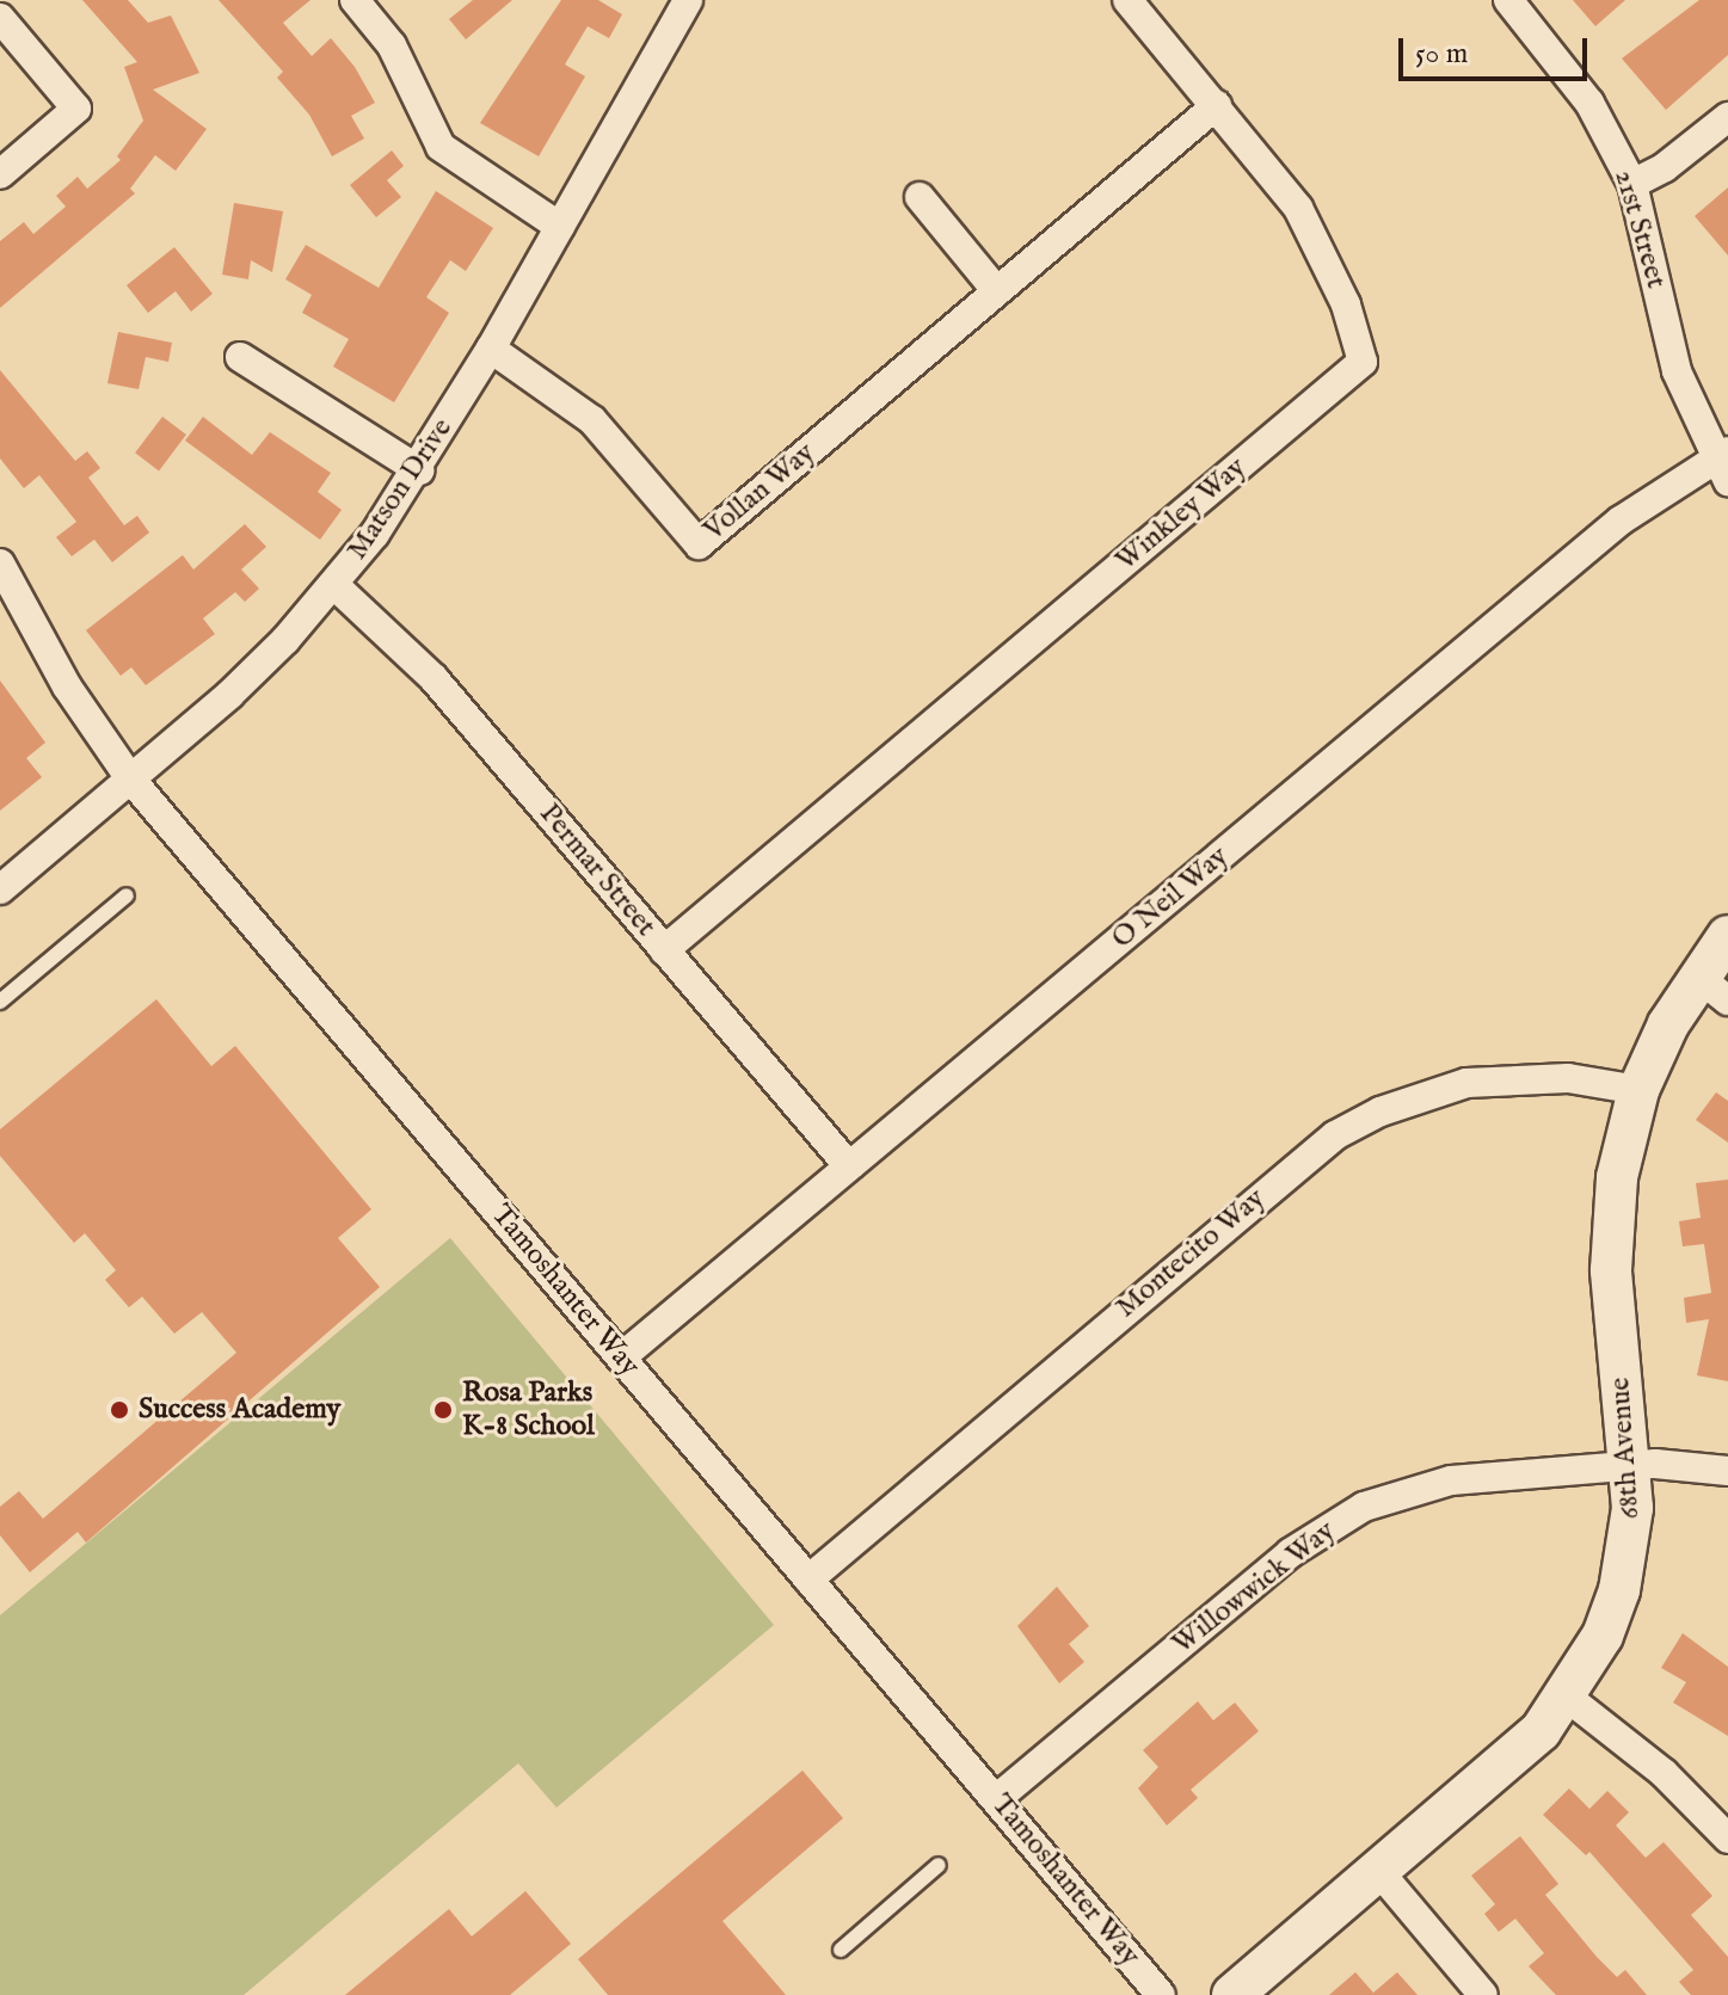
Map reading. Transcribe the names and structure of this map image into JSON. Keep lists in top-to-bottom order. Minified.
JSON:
{"streets":{"street":["21st Street","Matson Drive","Vollan Way","Winkley Way","Permar Street","O Neil Way","Montecito Way","Tamoshanter Way","68th Avenue","Willowwick Way"]},"crossings":[["21st Street","O Neil Way"],["Matson Drive","Vollan Way"],["Matson Drive","Permar Street"],["Matson Drive","Tamoshanter Way"],["Vollan Way","Winkley Way"],["Winkley Way","Permar Street"],["Permar Street","O Neil Way"],["O Neil Way","Tamoshanter Way"],["Montecito Way","Tamoshanter Way"],["Montecito Way","68th Avenue"],["Tamoshanter Way","Willowwick Way"],["68th Avenue","Willowwick Way"]],"places":["Success Academy","Rosa Parks K-8 School"],"scale_bar":"50 m"}
